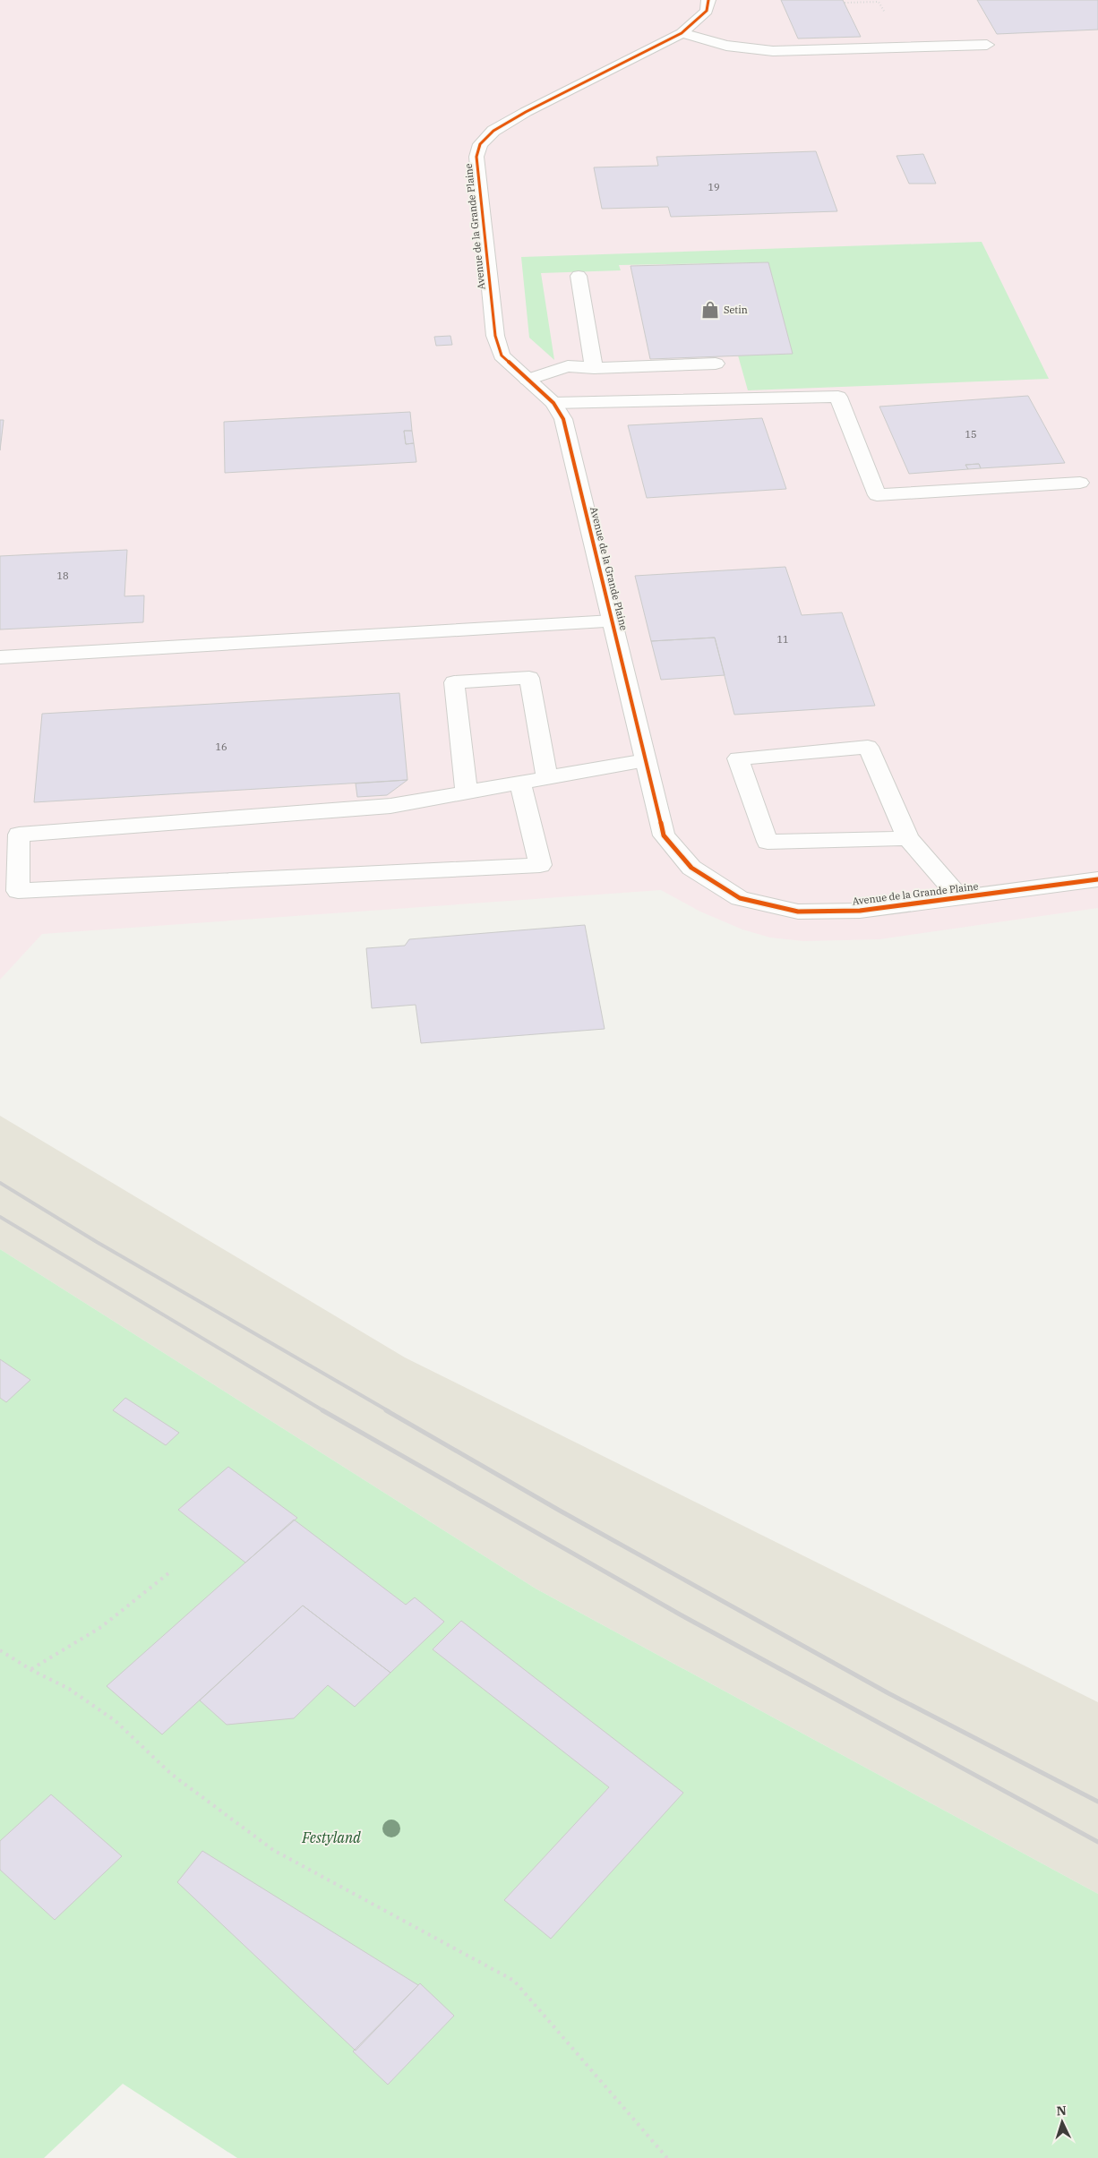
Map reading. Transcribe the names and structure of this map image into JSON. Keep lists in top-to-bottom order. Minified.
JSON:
{"streets":{"street":["Avenue de la Grande Plaine"]},"parks":["Festyland"],"places":{"shop":["Setin"]},"house_numbers":["19","15","18","11","16"],"north":"top"}
